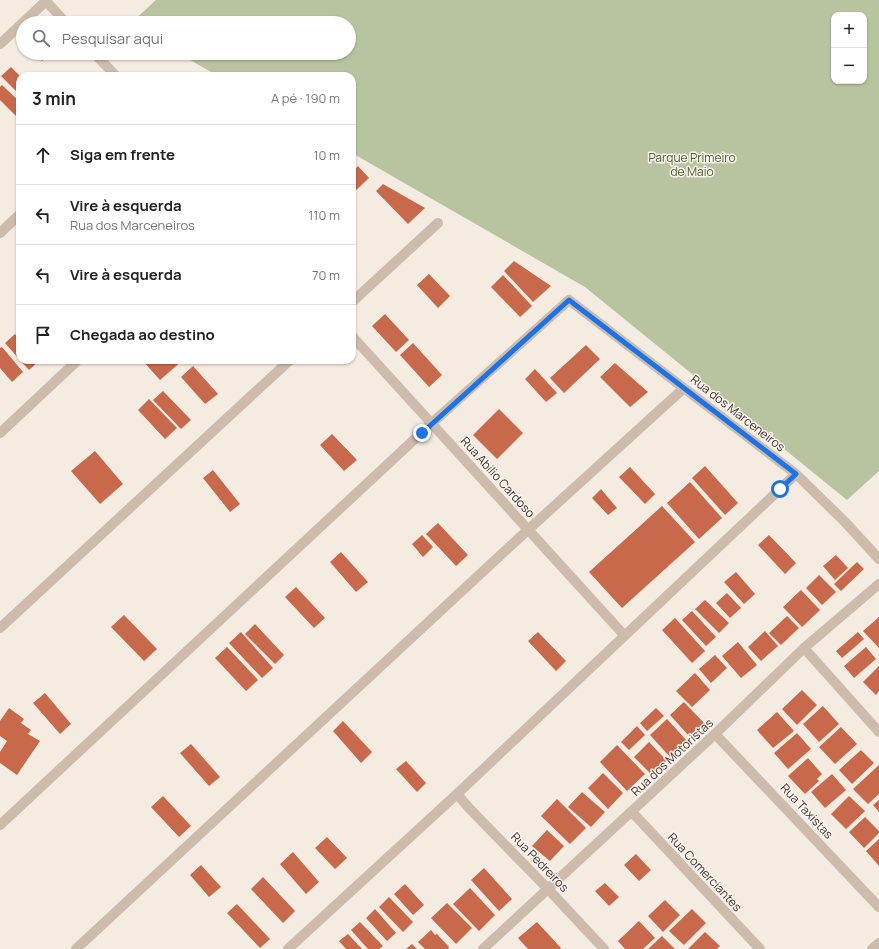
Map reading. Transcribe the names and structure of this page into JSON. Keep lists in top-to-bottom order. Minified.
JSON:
{"streets":{"street":["Rua dos Marceneiros","Rua Abilio Cardoso","Rua dos Motoristas","Rua Taxistas","Rua Pedreiros","Rua Comerciantes"]},"crossings":[["Rua dos Marceneiros","Rua Abilio Cardoso"],["Rua dos Motoristas","Rua Taxistas"],["Rua dos Motoristas","Rua Pedreiros"],["Rua dos Motoristas","Rua Comerciantes"]],"parks":["Parque Primeiro de Maio"],"page":{"map_buttons":["+","−"],"search":"Pesquisar aqui","heading":["3 min","A pé · 190 m"],"list":[["Siga em frente","10 m"],["Vire à esquerda","Rua dos Marceneiros","110 m"],["Vire à esquerda","70 m"],"Chegada ao destino"]}}
